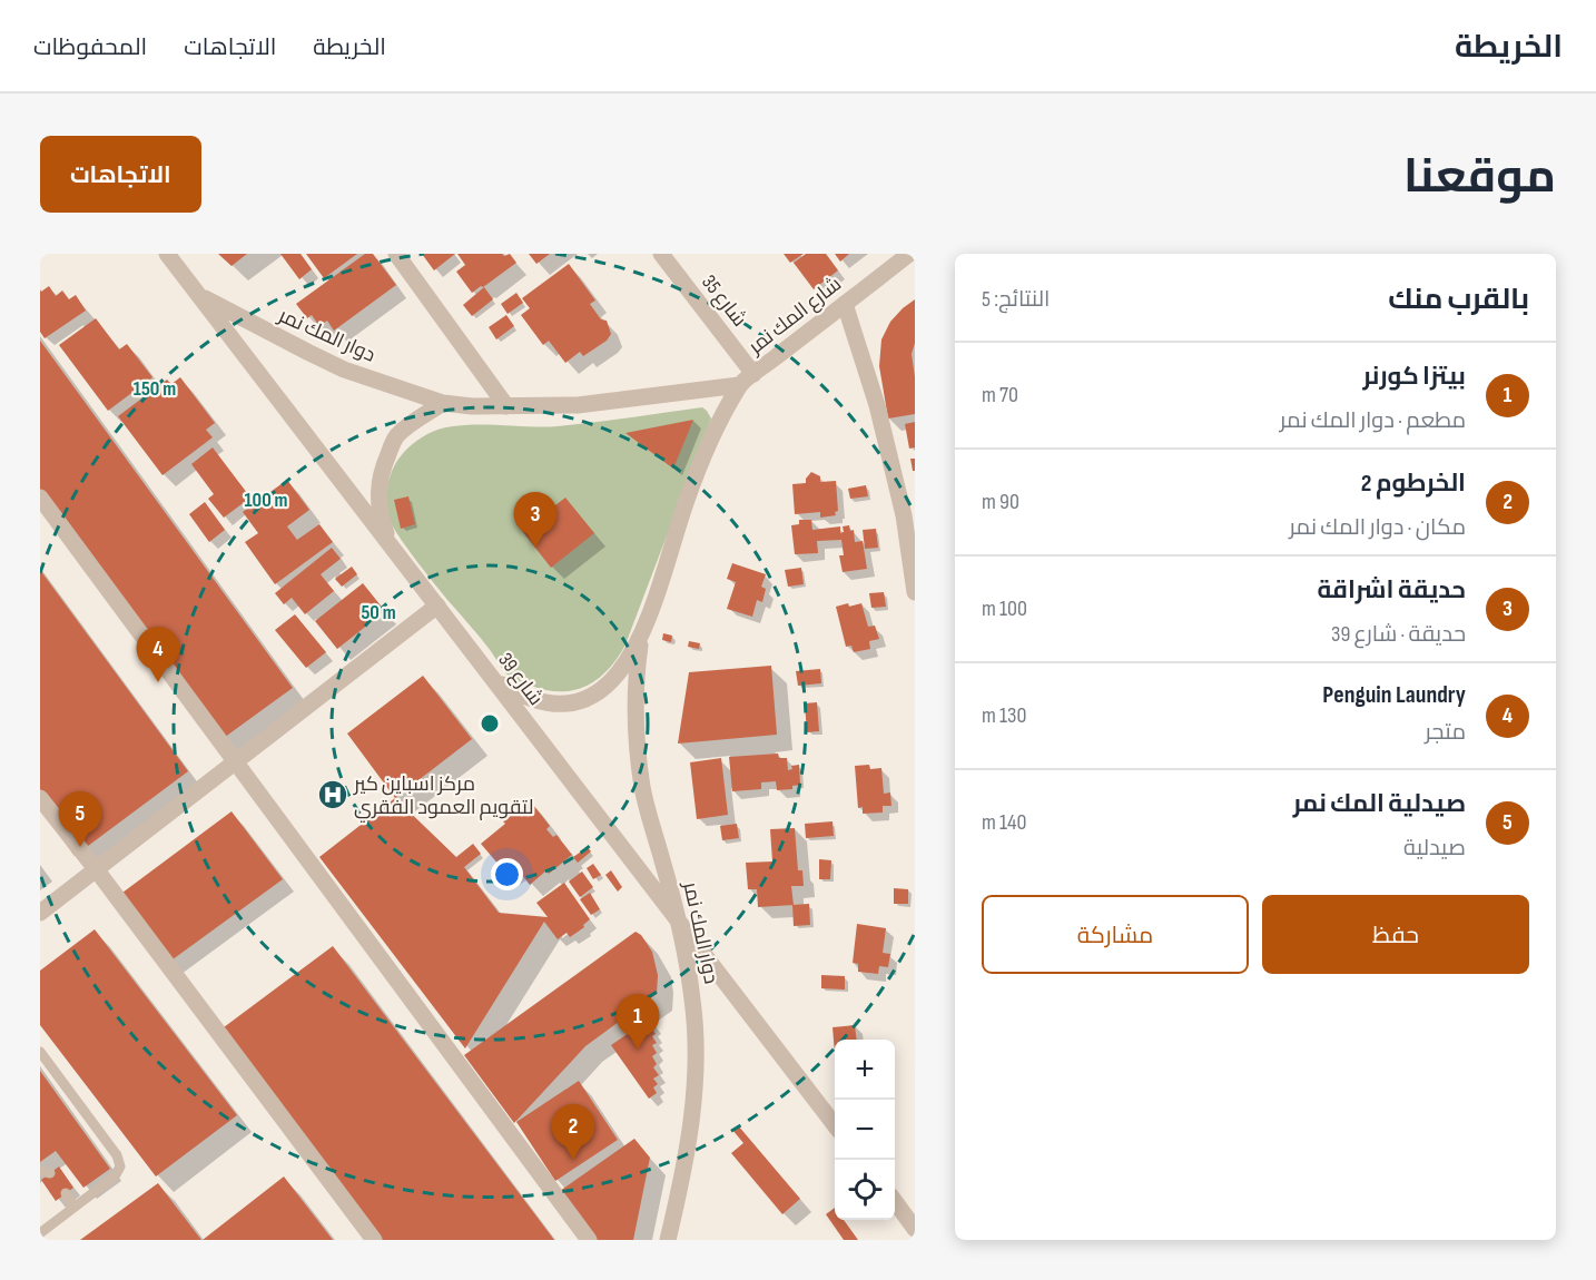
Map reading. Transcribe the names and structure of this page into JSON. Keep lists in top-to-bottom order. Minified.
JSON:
{"streets":{"street":["شارع 35","شارع المك نمر","دوار المك نمر","شارع 39"]},"crossings":[["شارع 35","شارع المك نمر"],["شارع المك نمر","دوار المك نمر"],["دوار المك نمر","شارع 39"]],"places":{"hospital":["مركز اسباين كير لتقويم العمود الفقري"]},"page":{"header":"الخريطة","nav":["الخريطة","الاتجاهات","المحفوظات"],"title":"موقعنا","buttons":["الاتجاهات",["حفظ","مشاركة"]],"heading":["بالقرب منك","النتائج: 5"],"list":[{"mark":"1","name":"بيتزا كورنر","note":"مطعم · دوار المك نمر","value":"70 m"},{"mark":"2","name":"الخرطوم 2","note":"مكان · دوار المك نمر","value":"90 m"},{"mark":"3","name":"حديقة اشراقة","note":"حديقة · شارع 39","value":"100 m"},{"mark":"4","name":"Penguin Laundry","note":"متجر","value":"130 m"},{"mark":"5","name":"صيدلية المك نمر","note":"صيدلية","value":"140 m"}],"pins":["3","4","5","1","2"],"map_buttons":["+","−"]},"rings":["150 m","100 m","50 m"]}
